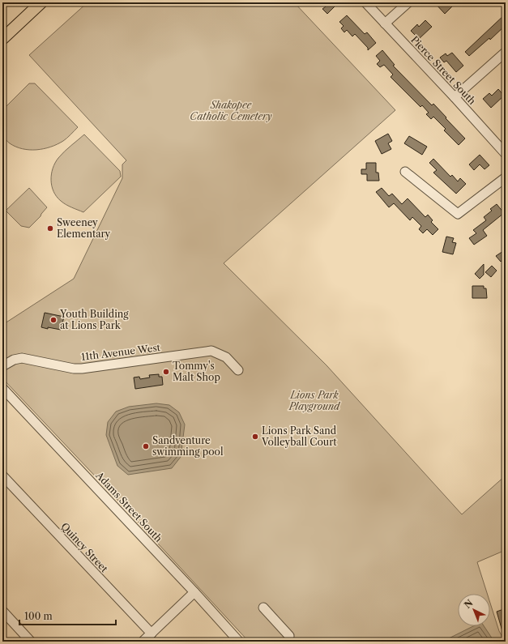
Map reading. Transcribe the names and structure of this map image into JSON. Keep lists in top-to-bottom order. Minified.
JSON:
{"streets":{"street":["Pierce Street South","11th Avenue West","Adams Street South","Quincy Street"]},"parks":["Shakopee Catholic Cemetery","Lions Park Playground"],"places":["Sweeney Elementary","Youth Building at Lions Park","Tommy's Malt Shop","Lions Park Sand Volleyball Court","Sandventure swimming pool"],"scale_bar":"100 m","north":"top left"}
